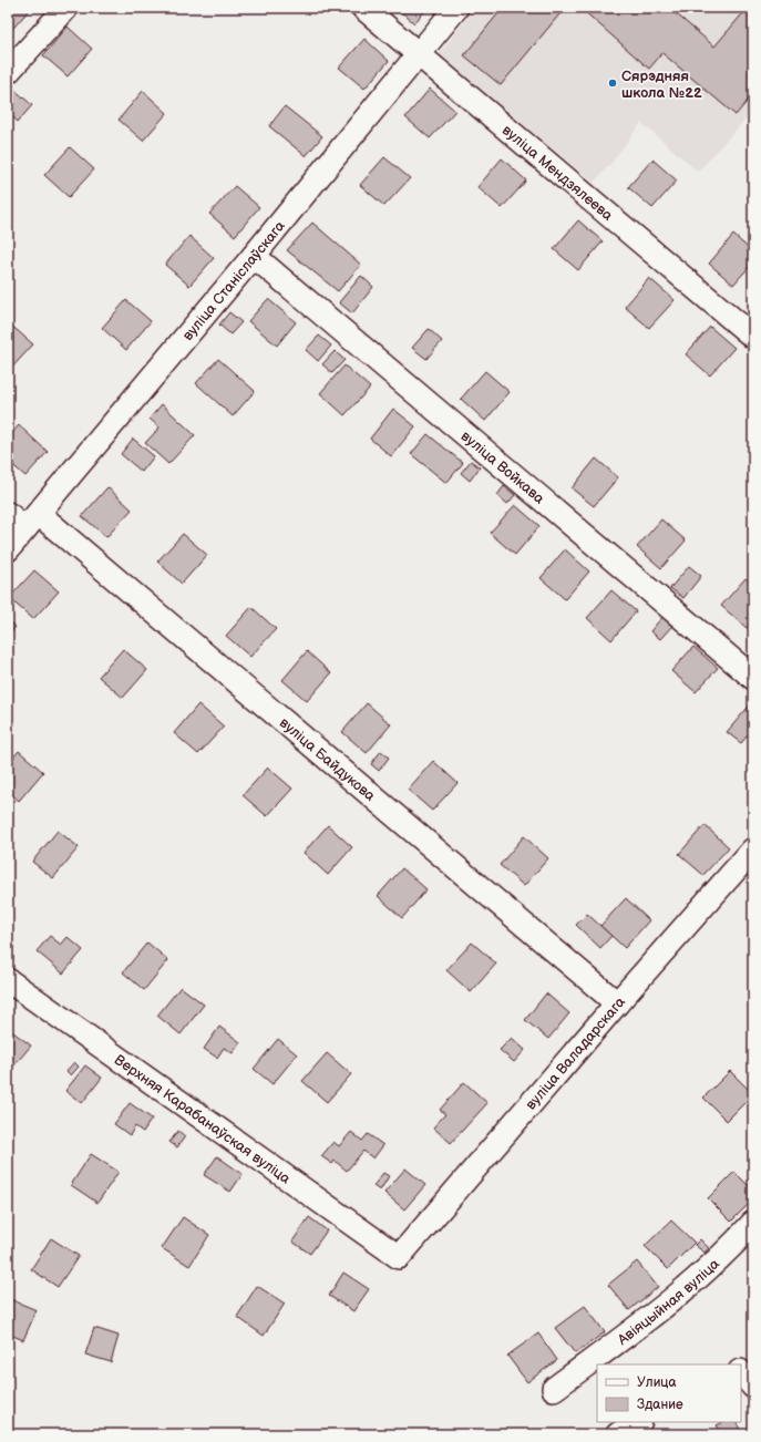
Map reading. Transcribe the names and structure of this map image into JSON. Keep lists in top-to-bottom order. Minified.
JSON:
{"streets":{"street":["вуліца Мендзялеева","вуліца Станіслаўскага","вуліца Войкава","вуліца Байдукова","вуліца Валадарскага","Верхняя Карабанаўская вуліца","Авіяцыйная вуліца"]},"crossings":[["вуліца Мендзялеева","вуліца Станіслаўскага"],["вуліца Станіслаўскага","вуліца Войкава"],["вуліца Станіслаўскага","вуліца Байдукова"],["вуліца Байдукова","вуліца Валадарскага"],["вуліца Валадарскага","Верхняя Карабанаўская вуліца"]],"places":["Сярэдняя школа №22"],"legend":["Улица","Здание"]}
